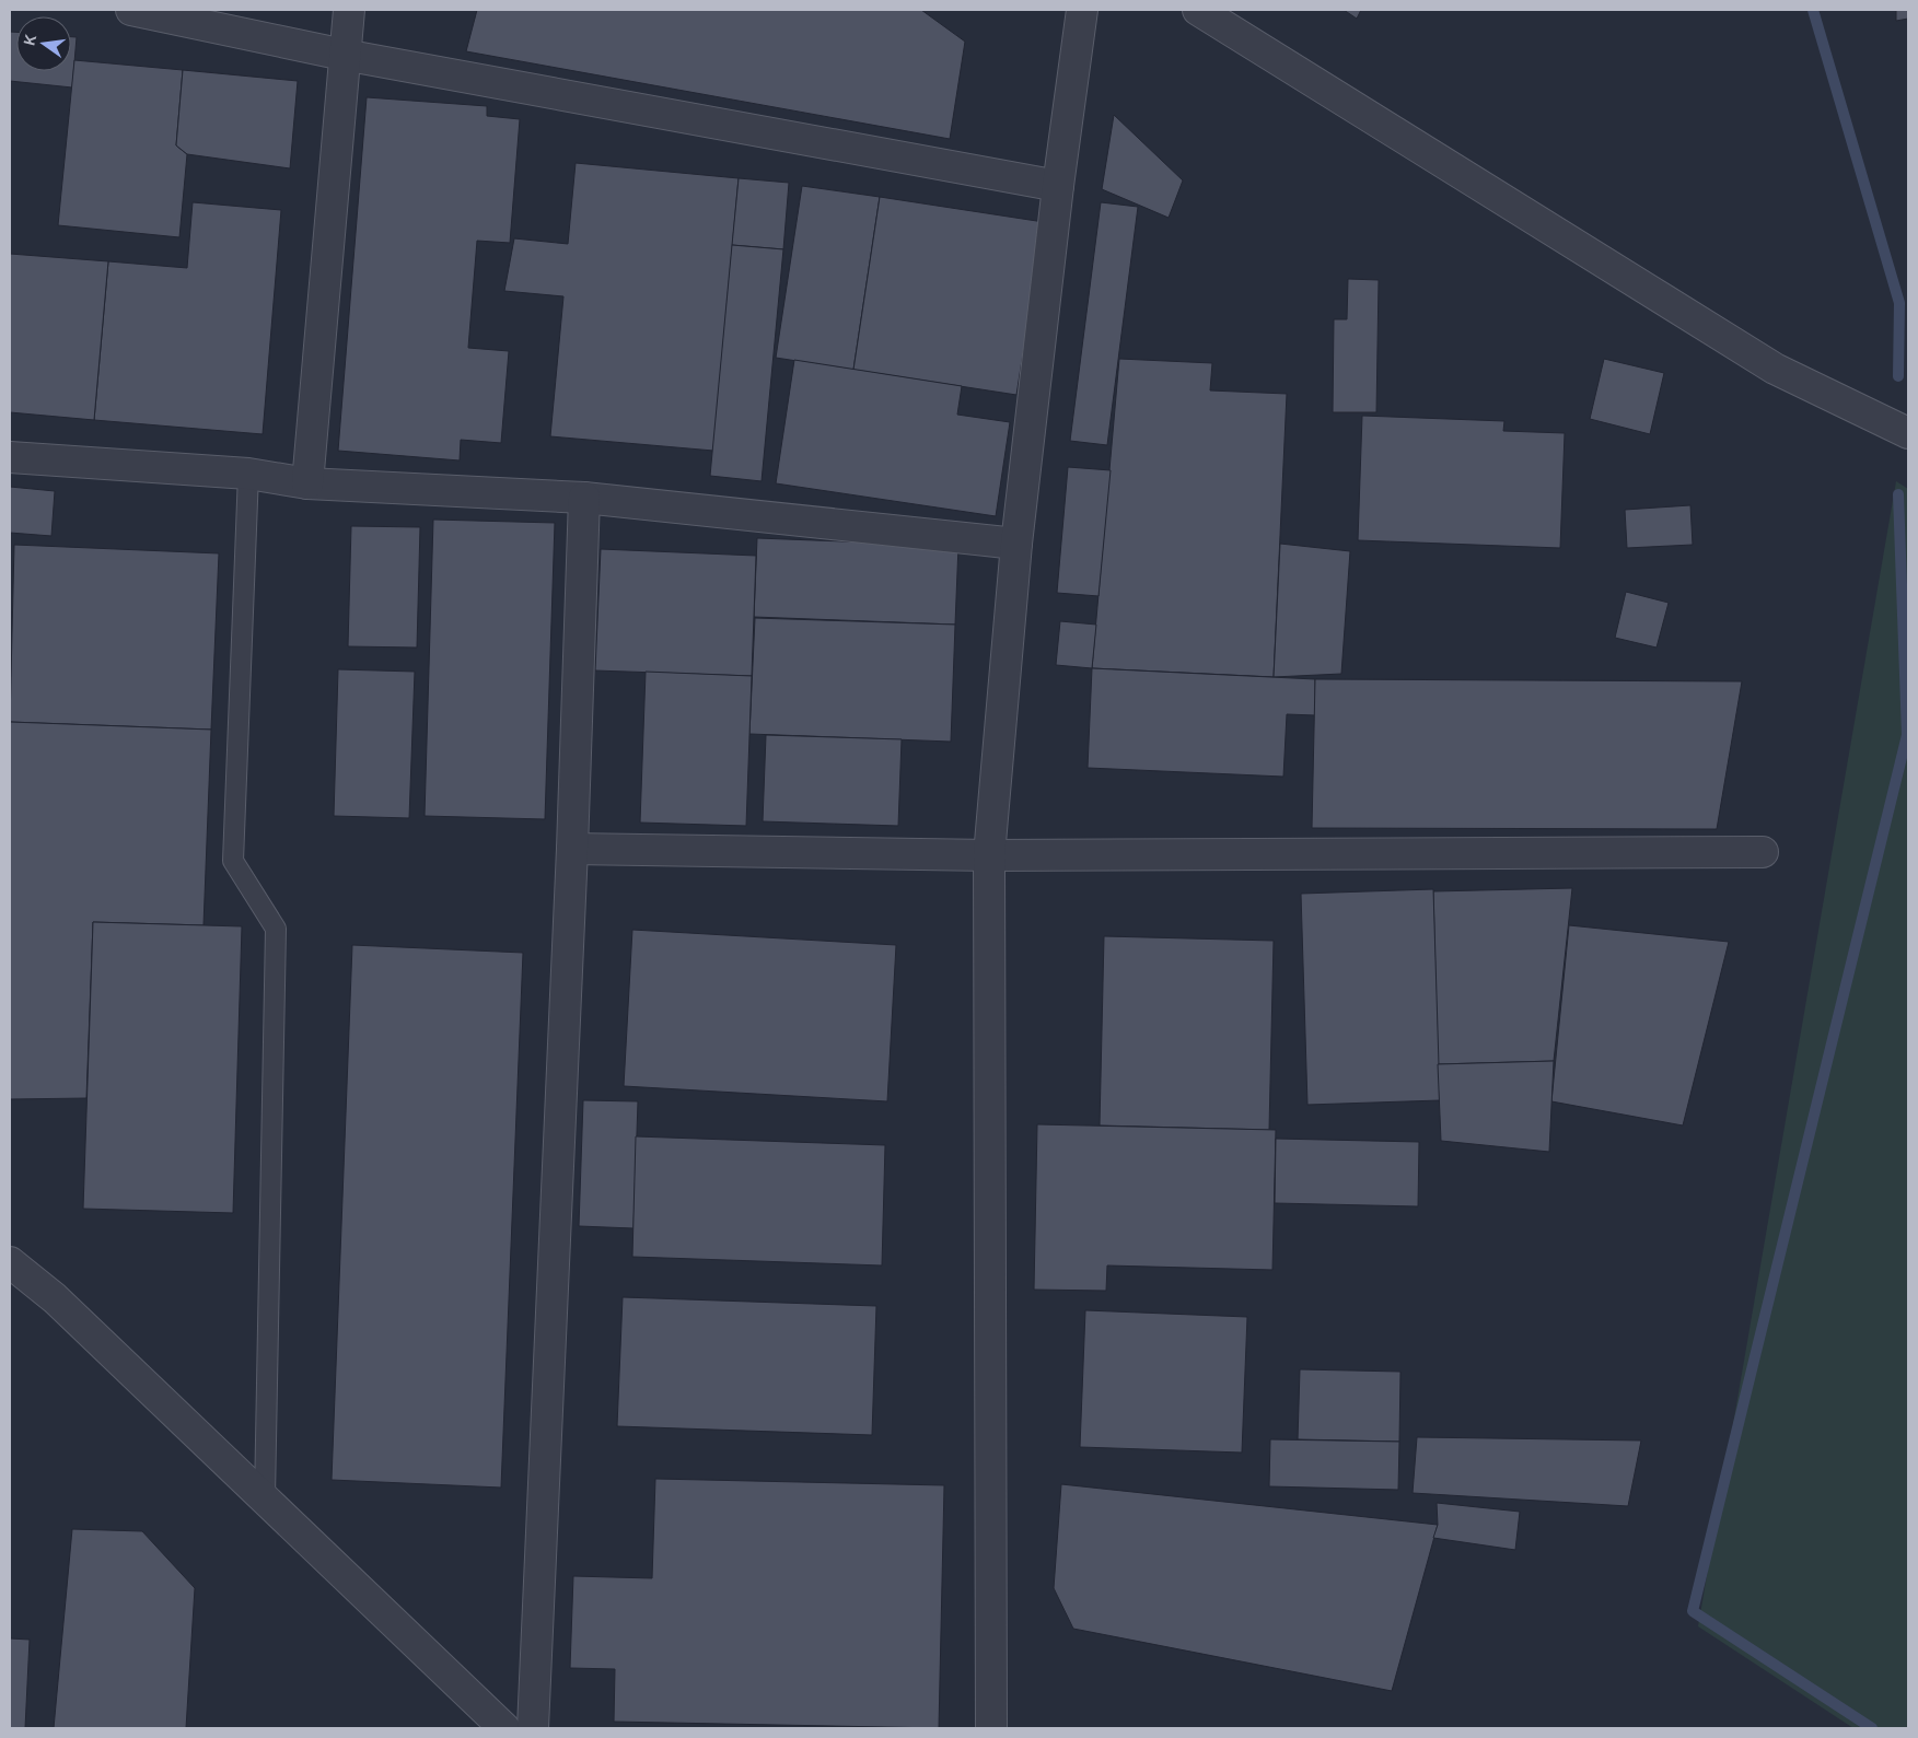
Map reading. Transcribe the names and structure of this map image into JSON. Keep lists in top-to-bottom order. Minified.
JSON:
{"north":"left"}
